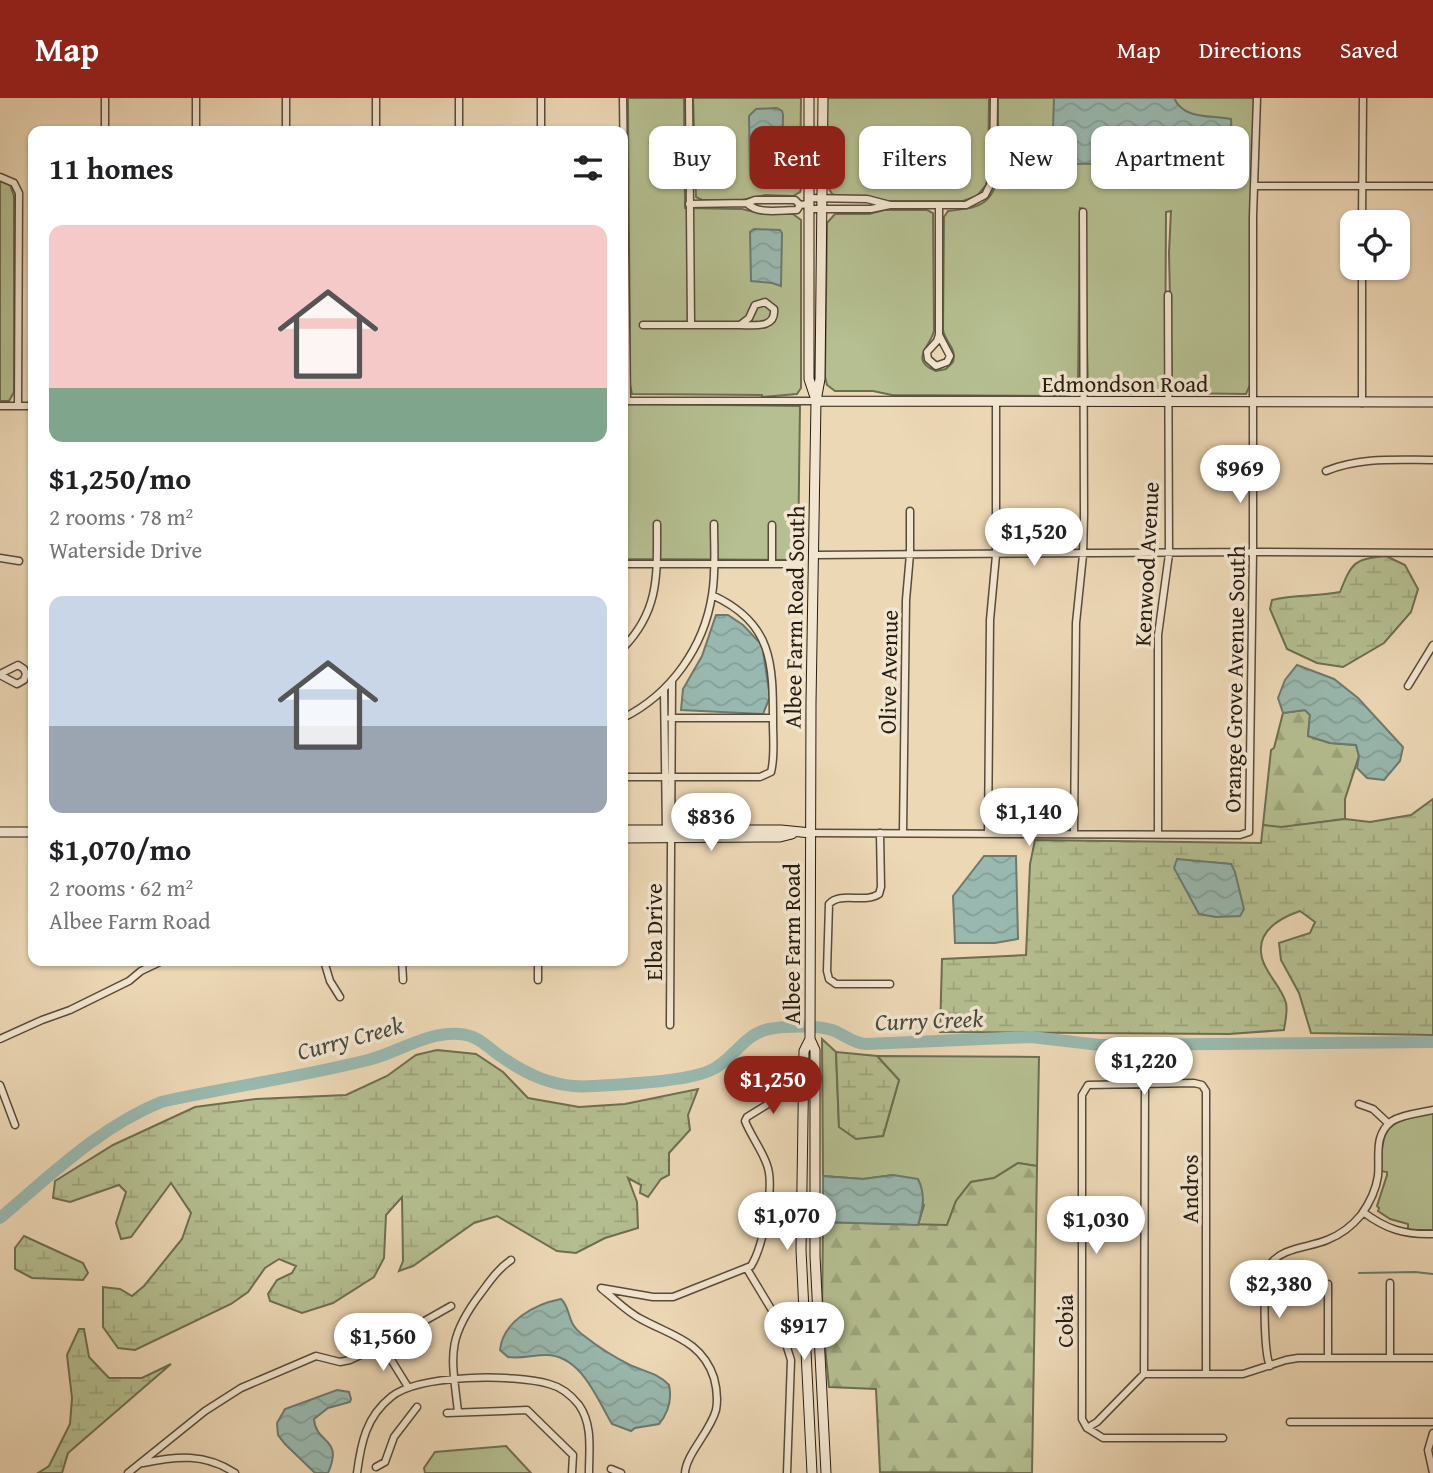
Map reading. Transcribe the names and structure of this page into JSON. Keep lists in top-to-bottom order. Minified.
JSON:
{"streets":{"main road":["Edmondson Road","Albee Farm Road South","Albee Farm Road"],"street":["Kenwood Avenue","Olive Avenue","Orange Grove Avenue South","Elba Drive","Andros","Cobia"]},"crossings":[["Edmondson Road","Kenwood Avenue"],["Edmondson Road","Albee Farm Road South"],["Edmondson Road","Orange Grove Avenue South"],["Kenwood Avenue","Orange Grove Avenue South"],["Albee Farm Road South","Albee Farm Road"],["Andros","Cobia"]],"water":["Curry Creek"],"page":{"header":"Map","nav":["Map","Directions","Saved"],"chip":["Buy","Rent","Filters","New","Apartment"],"heading":"11 homes","list":[{"name":"$1,250/mo","note":"2 rooms · 78 m² · Waterside Drive"},{"name":"$1,070/mo","note":"2 rooms · 62 m² · Albee Farm Road"}],"price":["$969","$1,520","$1,140","$836","$1,220","$1,250","$1,070","$1,030","$2,380","$917","$1,560"]}}
